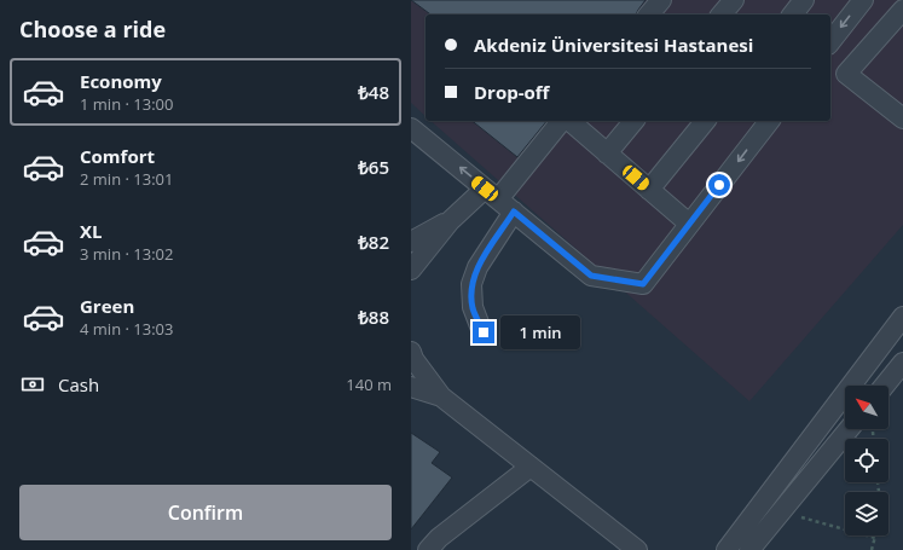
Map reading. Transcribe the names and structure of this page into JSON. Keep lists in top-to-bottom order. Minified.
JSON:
{"north":"top left","page":{"heading":"Choose a ride","banner":["Akdeniz Üniversitesi Hastanesi","Drop-off"],"list":[{"name":"Economy","note":"1 min · 13:00","value":"₺48"},{"name":"Comfort","note":"2 min · 13:01","value":"₺65"},{"name":"XL","note":"3 min · 13:02","value":"₺82"},{"name":"Green","note":"4 min · 13:03","value":"₺88"}],"bubble":"1 min","pay":["Cash","140 m"],"buttons":"Confirm"}}
